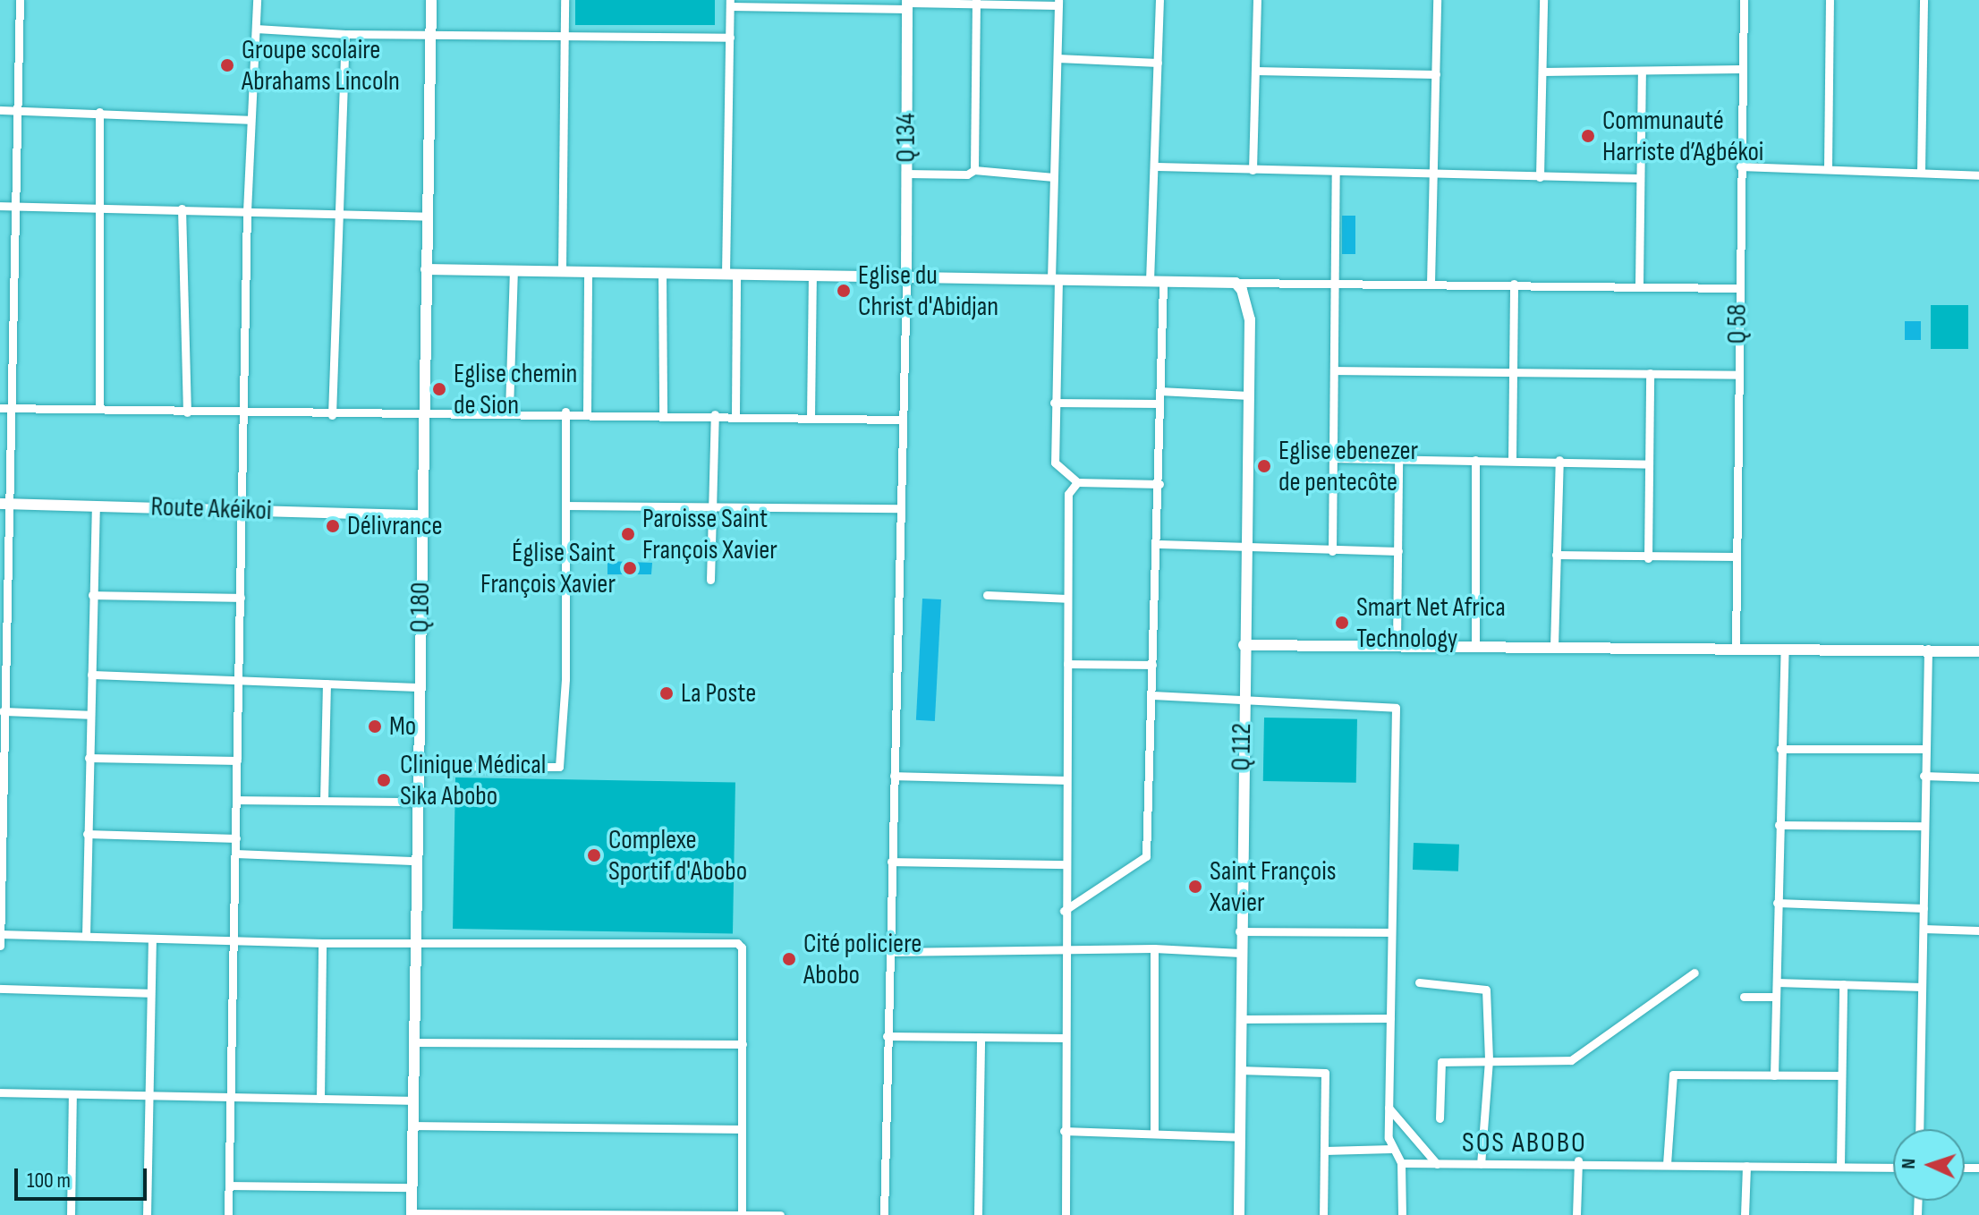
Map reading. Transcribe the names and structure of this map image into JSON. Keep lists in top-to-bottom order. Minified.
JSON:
{"streets":{"street":["Q 134","Q 58","Route Akéikoi","Q 180","Q 112"]},"crossings":[["Route Akéikoi","Q 180"]],"districts":["SOS ABOBO"],"places":["Groupe scolaire Abrahams Lincoln","Communauté Harriste d’Agbékoi","Eglise du Christ d'Abidjan","Eglise chemin de Sion","Eglise ebenezer de pentecôte","Délivrance","Paroisse Saint François Xavier","Église Saint François Xavier","Smart Net Africa Technology","La Poste","Mo","Clinique Médical Sika Abobo","Complexe Sportif d'Abobo","Saint François Xavier","Cité policiere Abobo"],"scale_bar":"100 m","north":"left"}
